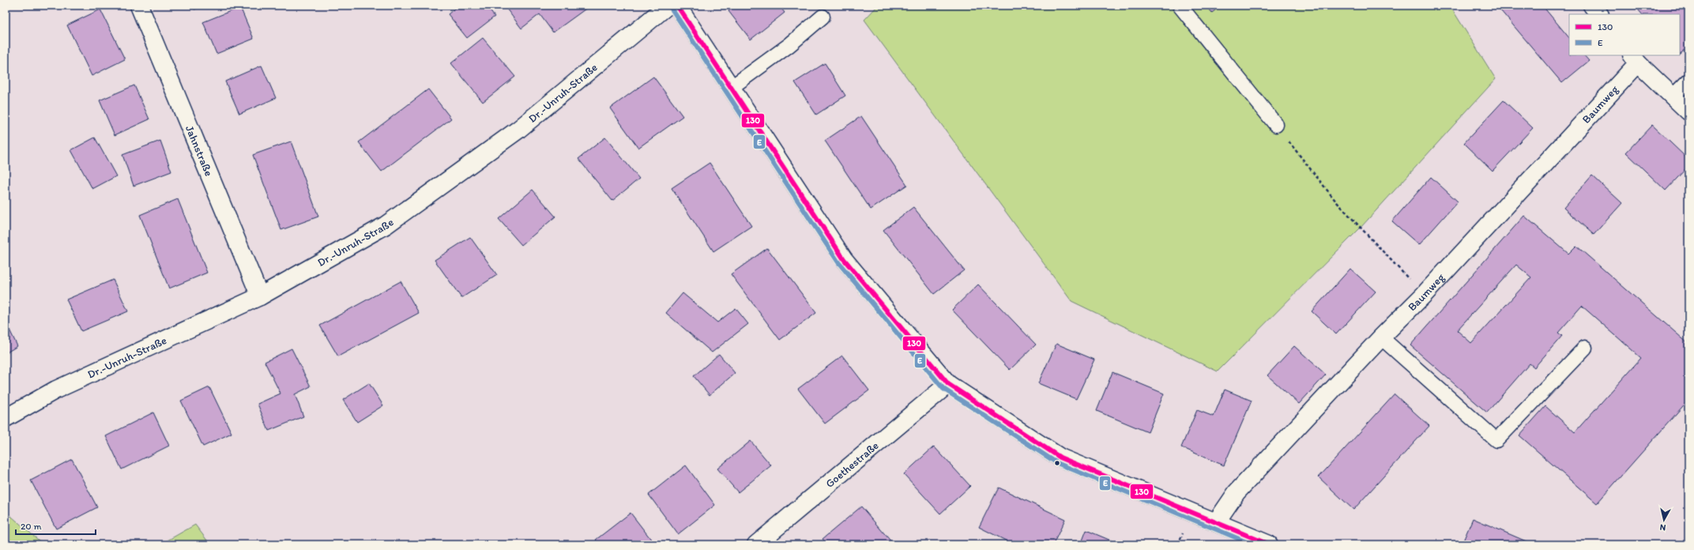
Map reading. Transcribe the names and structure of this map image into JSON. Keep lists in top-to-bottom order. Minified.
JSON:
{"streets":{"street":["Dr.-Unruh-Straße","Baumweg","Jahnstraße","Goethestraße"]},"crossings":[["Dr.-Unruh-Straße","Jahnstraße"]],"lines":["transit line 130","transit line E"],"legend":["130","E"],"scale_bar":"20 m","north":"bottom"}
